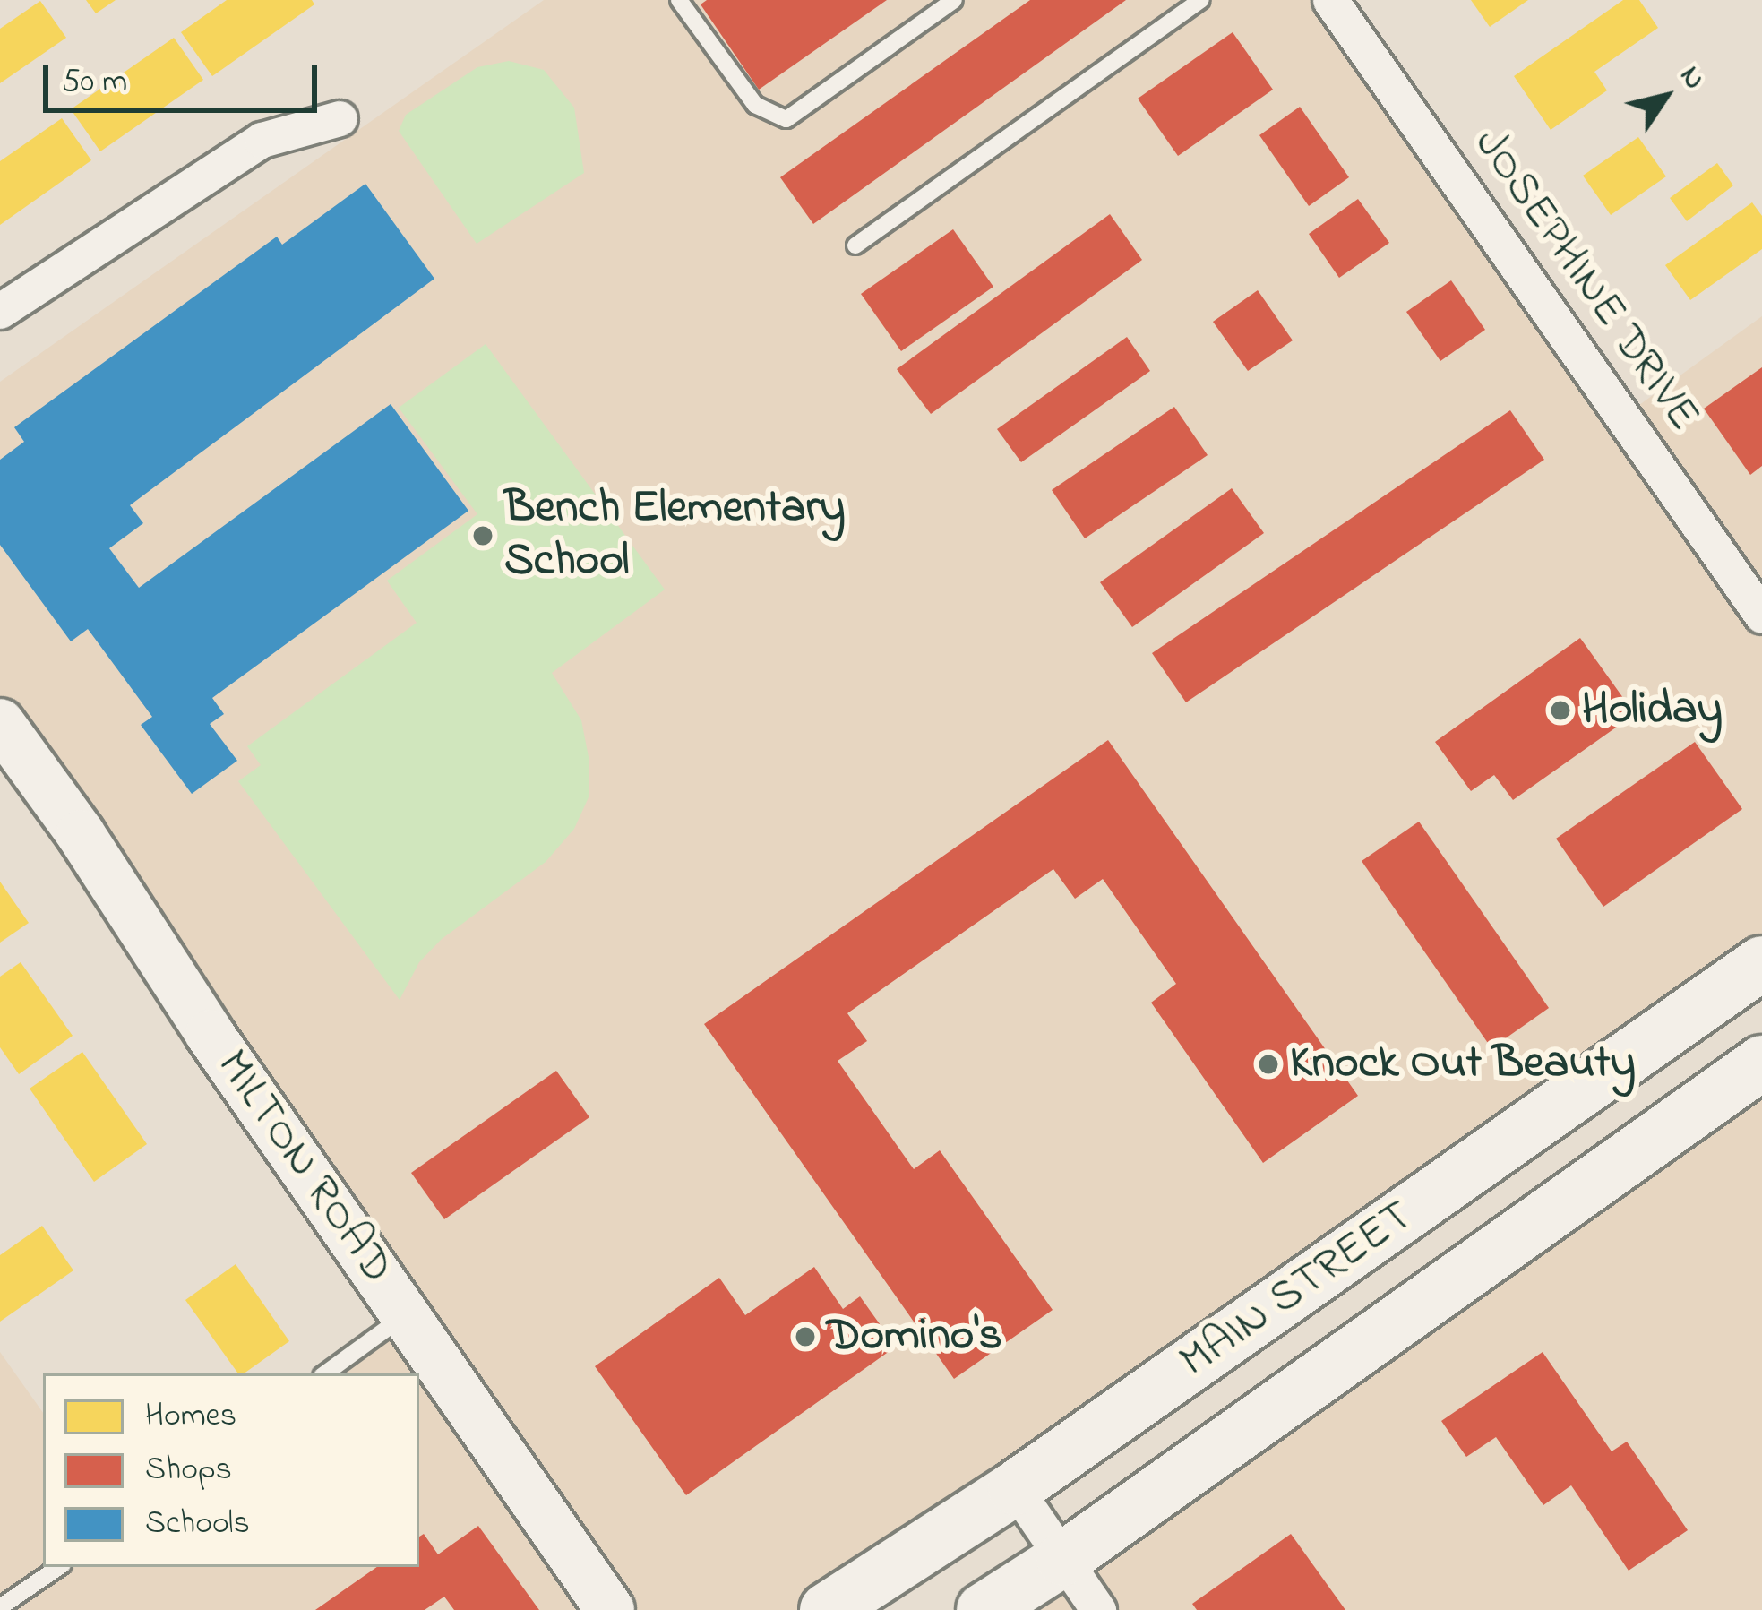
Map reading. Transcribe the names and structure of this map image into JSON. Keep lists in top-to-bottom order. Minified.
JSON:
{"streets":{"main road":["MAIN STREET"],"street":["JOSEPHINE DRIVE","MILTON ROAD"]},"places":["Bench Elementary School","Holiday","Knock Out Beauty","Domino's"],"legend":["Homes","Shops","Schools"],"scale_bar":"50 m","north":"top right"}
